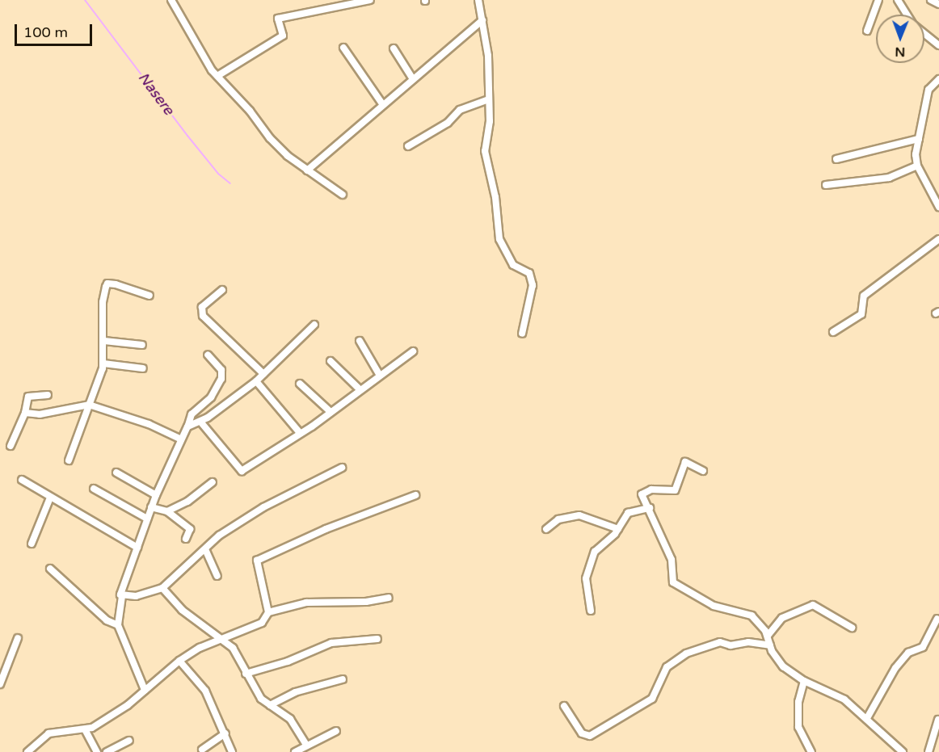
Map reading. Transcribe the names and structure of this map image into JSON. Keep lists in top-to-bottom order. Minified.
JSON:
{"water":["Nasere"],"scale_bar":"100 m","north":"bottom"}
